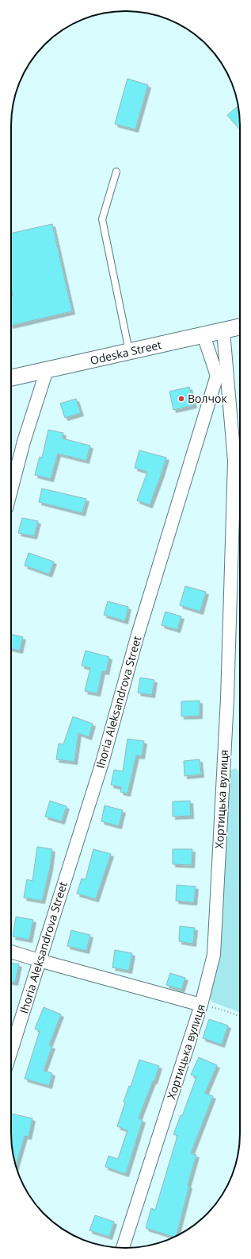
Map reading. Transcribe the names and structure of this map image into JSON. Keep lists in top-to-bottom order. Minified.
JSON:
{"streets":{"street":["Odeska Street","Ihoria Aleksandrova Street","Хортицька вулиця"]},"crossings":[["Odeska Street","Ihoria Aleksandrova Street"],["Odeska Street","Хортицька вулиця"]],"places":["Волчок"]}
